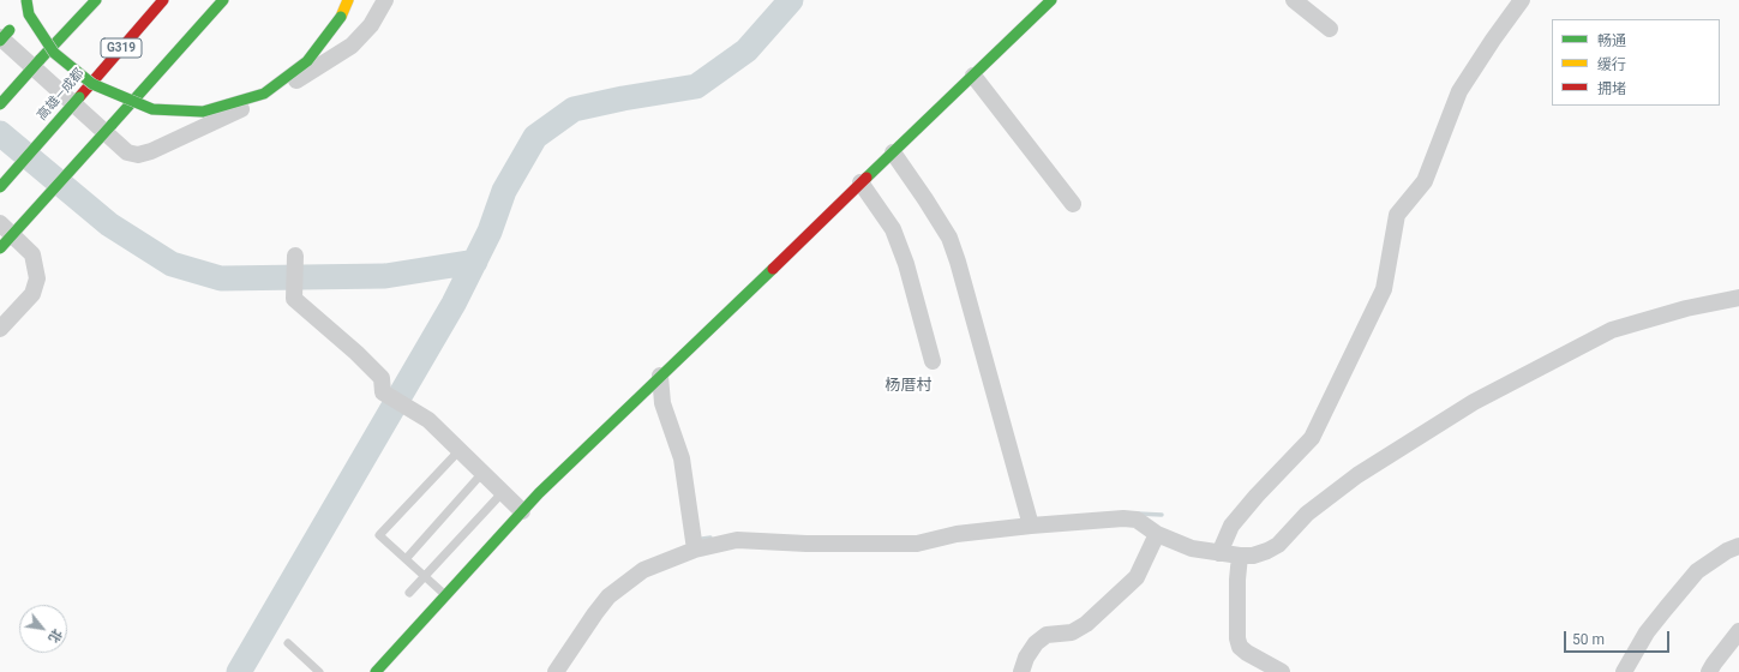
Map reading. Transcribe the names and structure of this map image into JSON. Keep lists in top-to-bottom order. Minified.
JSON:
{"streets":{"main road":["G319","高雄—成都"]},"districts":["杨厝村"],"legend":["畅通","缓行","拥堵"],"scale_bar":"50 m","north":"bottom right"}
